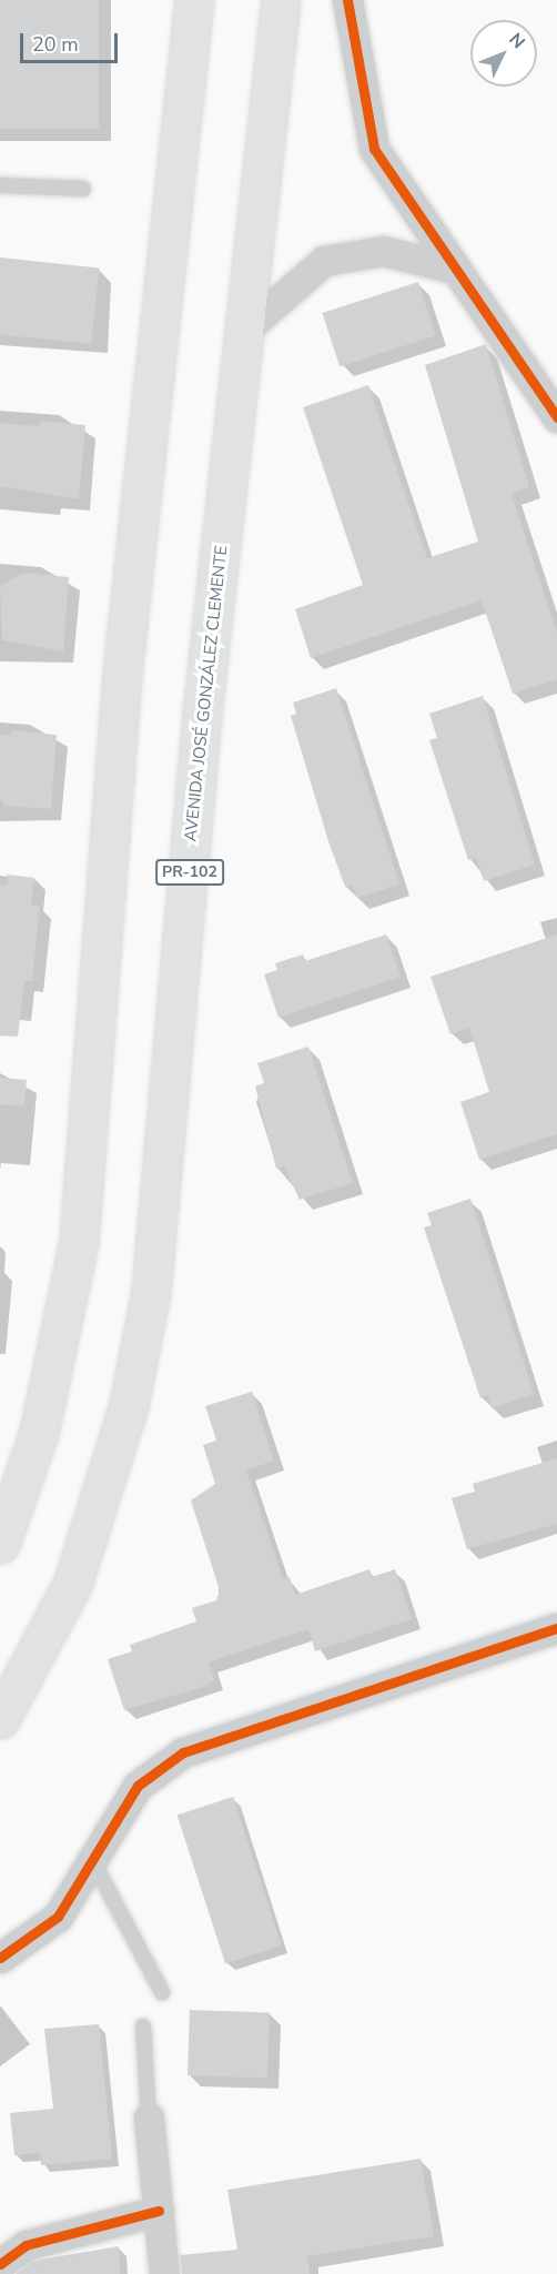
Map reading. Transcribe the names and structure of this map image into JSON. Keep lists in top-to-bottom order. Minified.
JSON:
{"streets":{"main road":["AVENIDA JOSÉ GONZÁLEZ CLEMENTE","PR-102"]},"scale_bar":"20 m","north":"top right"}
